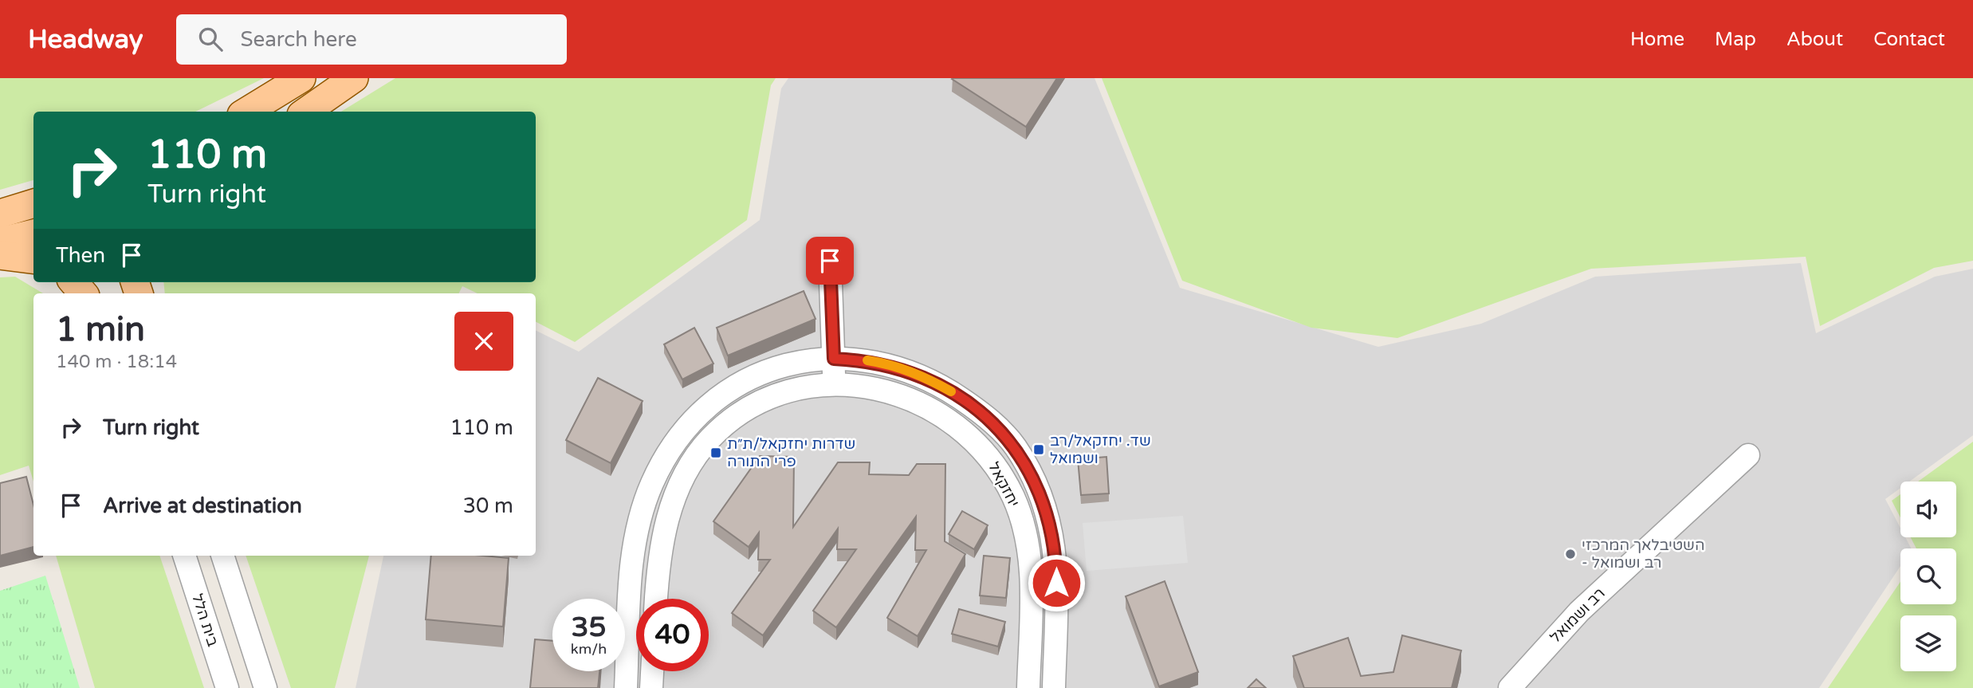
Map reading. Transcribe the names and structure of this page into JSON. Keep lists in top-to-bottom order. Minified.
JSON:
{"streets":{"street":["יחזקאל","רב ושמואל","בית הלל"]},"places":{"transit":["שד. יחזקאל/רב ושמואל","שדרות יחזקאל/ת״ת פרי התורה"],"other":["השטיבלאך המרכזי - רב ושמואל"]},"page":{"header":"Headway","search":"Search here","nav":["Home","Map","About","Contact"],"turn":["110 m","Turn right"],"then":"Then","heading":["1 min","140 m · 18:14"],"list":[{"name":"Turn right","value":"110 m"},{"name":"Arrive at destination","value":"30 m"}],"speed":"35 km/h","limit":"40"}}
